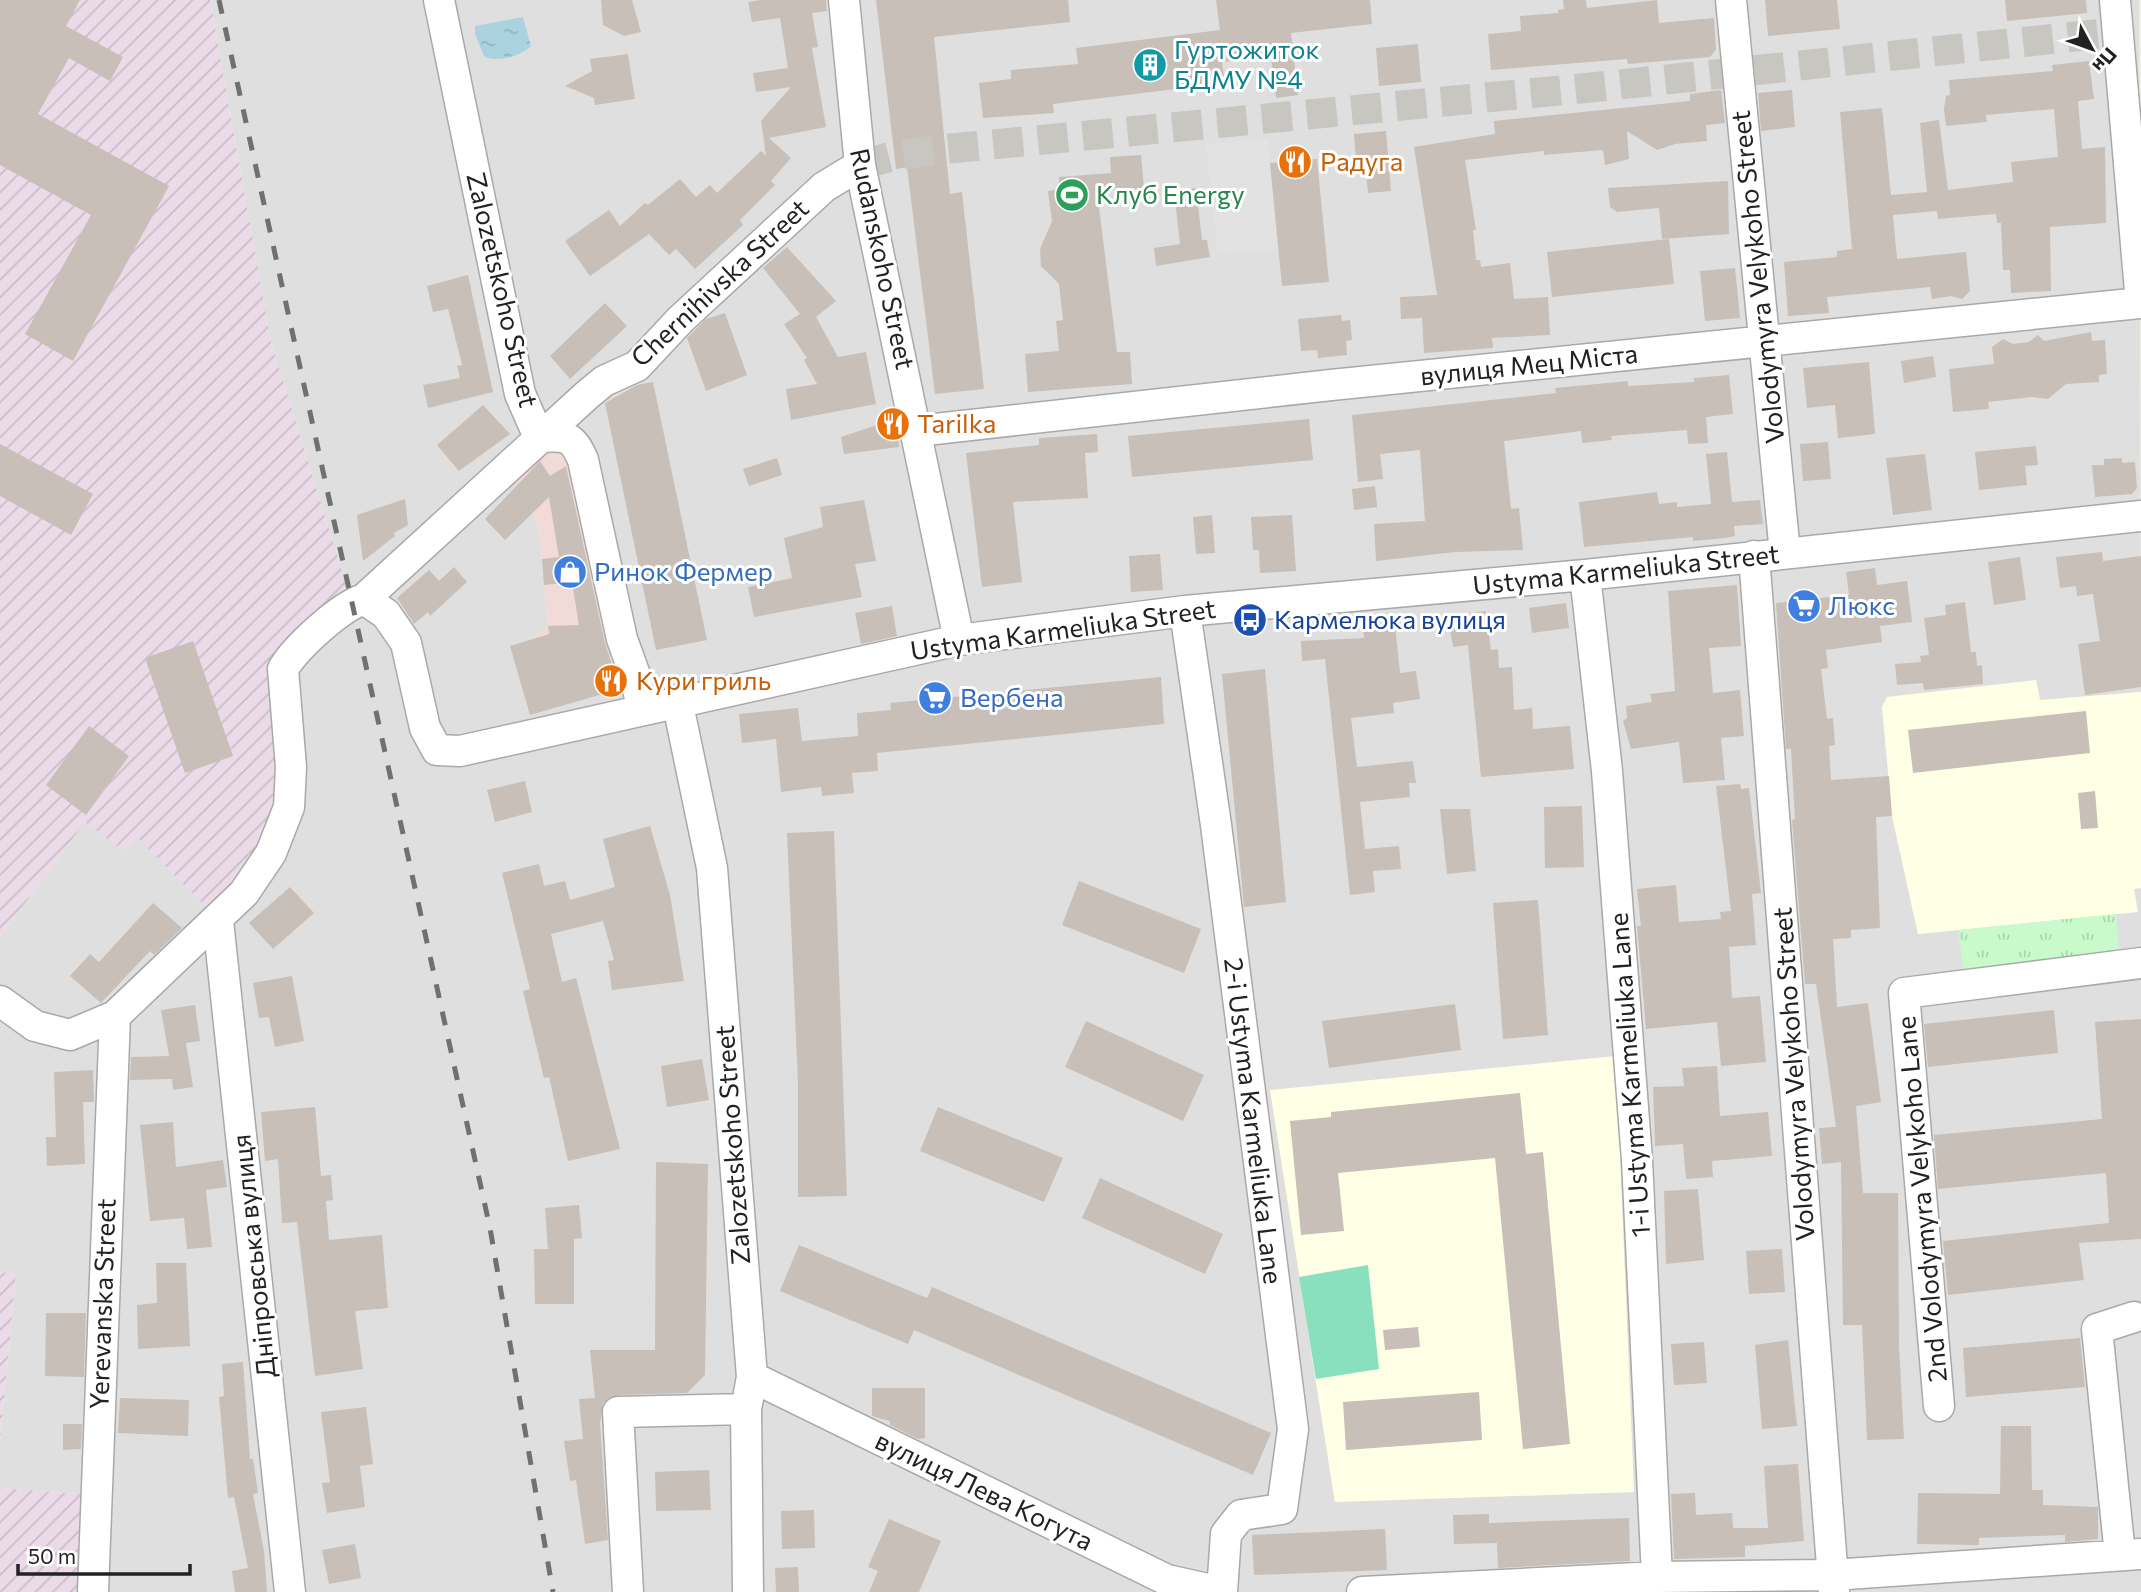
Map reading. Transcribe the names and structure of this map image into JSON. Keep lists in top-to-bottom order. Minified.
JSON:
{"streets":{"street":["Rudanskoho Street","Volodymyra Velykoho Street","Chernihivska Street","Zalozetskoho Street","вулиця Мец Міста","Ustyma Karmeliuka Street","1-i Ustyma Karmeliuka Lane","2-i Ustyma Karmeliuka Lane","2nd Volodymyra Velykoho Lane","Дніпровська вулиця","Yerevanska Street","вулиця Лева Когута"]},"crossings":[["Rudanskoho Street","Chernihivska Street"],["Rudanskoho Street","вулиця Мец Міста"],["Rudanskoho Street","Ustyma Karmeliuka Street"],["Volodymyra Velykoho Street","вулиця Мец Міста"],["Volodymyra Velykoho Street","Ustyma Karmeliuka Street"],["Chernihivska Street","Zalozetskoho Street"],["Chernihivska Street","Ustyma Karmeliuka Street"],["Zalozetskoho Street","Ustyma Karmeliuka Street"],["Zalozetskoho Street","вулиця Лева Когута"],["Ustyma Karmeliuka Street","1-i Ustyma Karmeliuka Lane"],["Ustyma Karmeliuka Street","2-i Ustyma Karmeliuka Lane"],["2-i Ustyma Karmeliuka Lane","вулиця Лева Когута"]],"places":{"building":["Гуртожиток БДМУ №4"],"restaurant":["Радуга","Tarilka","Кури гриль"],"sports":["Клуб Energy"],"shop":["Ринок Фермер"],"supermarket":["Люкс","Вербена"],"bus stop":["Кармелюка вулиця"]},"scale_bar":"50 m","north":"bottom right"}
